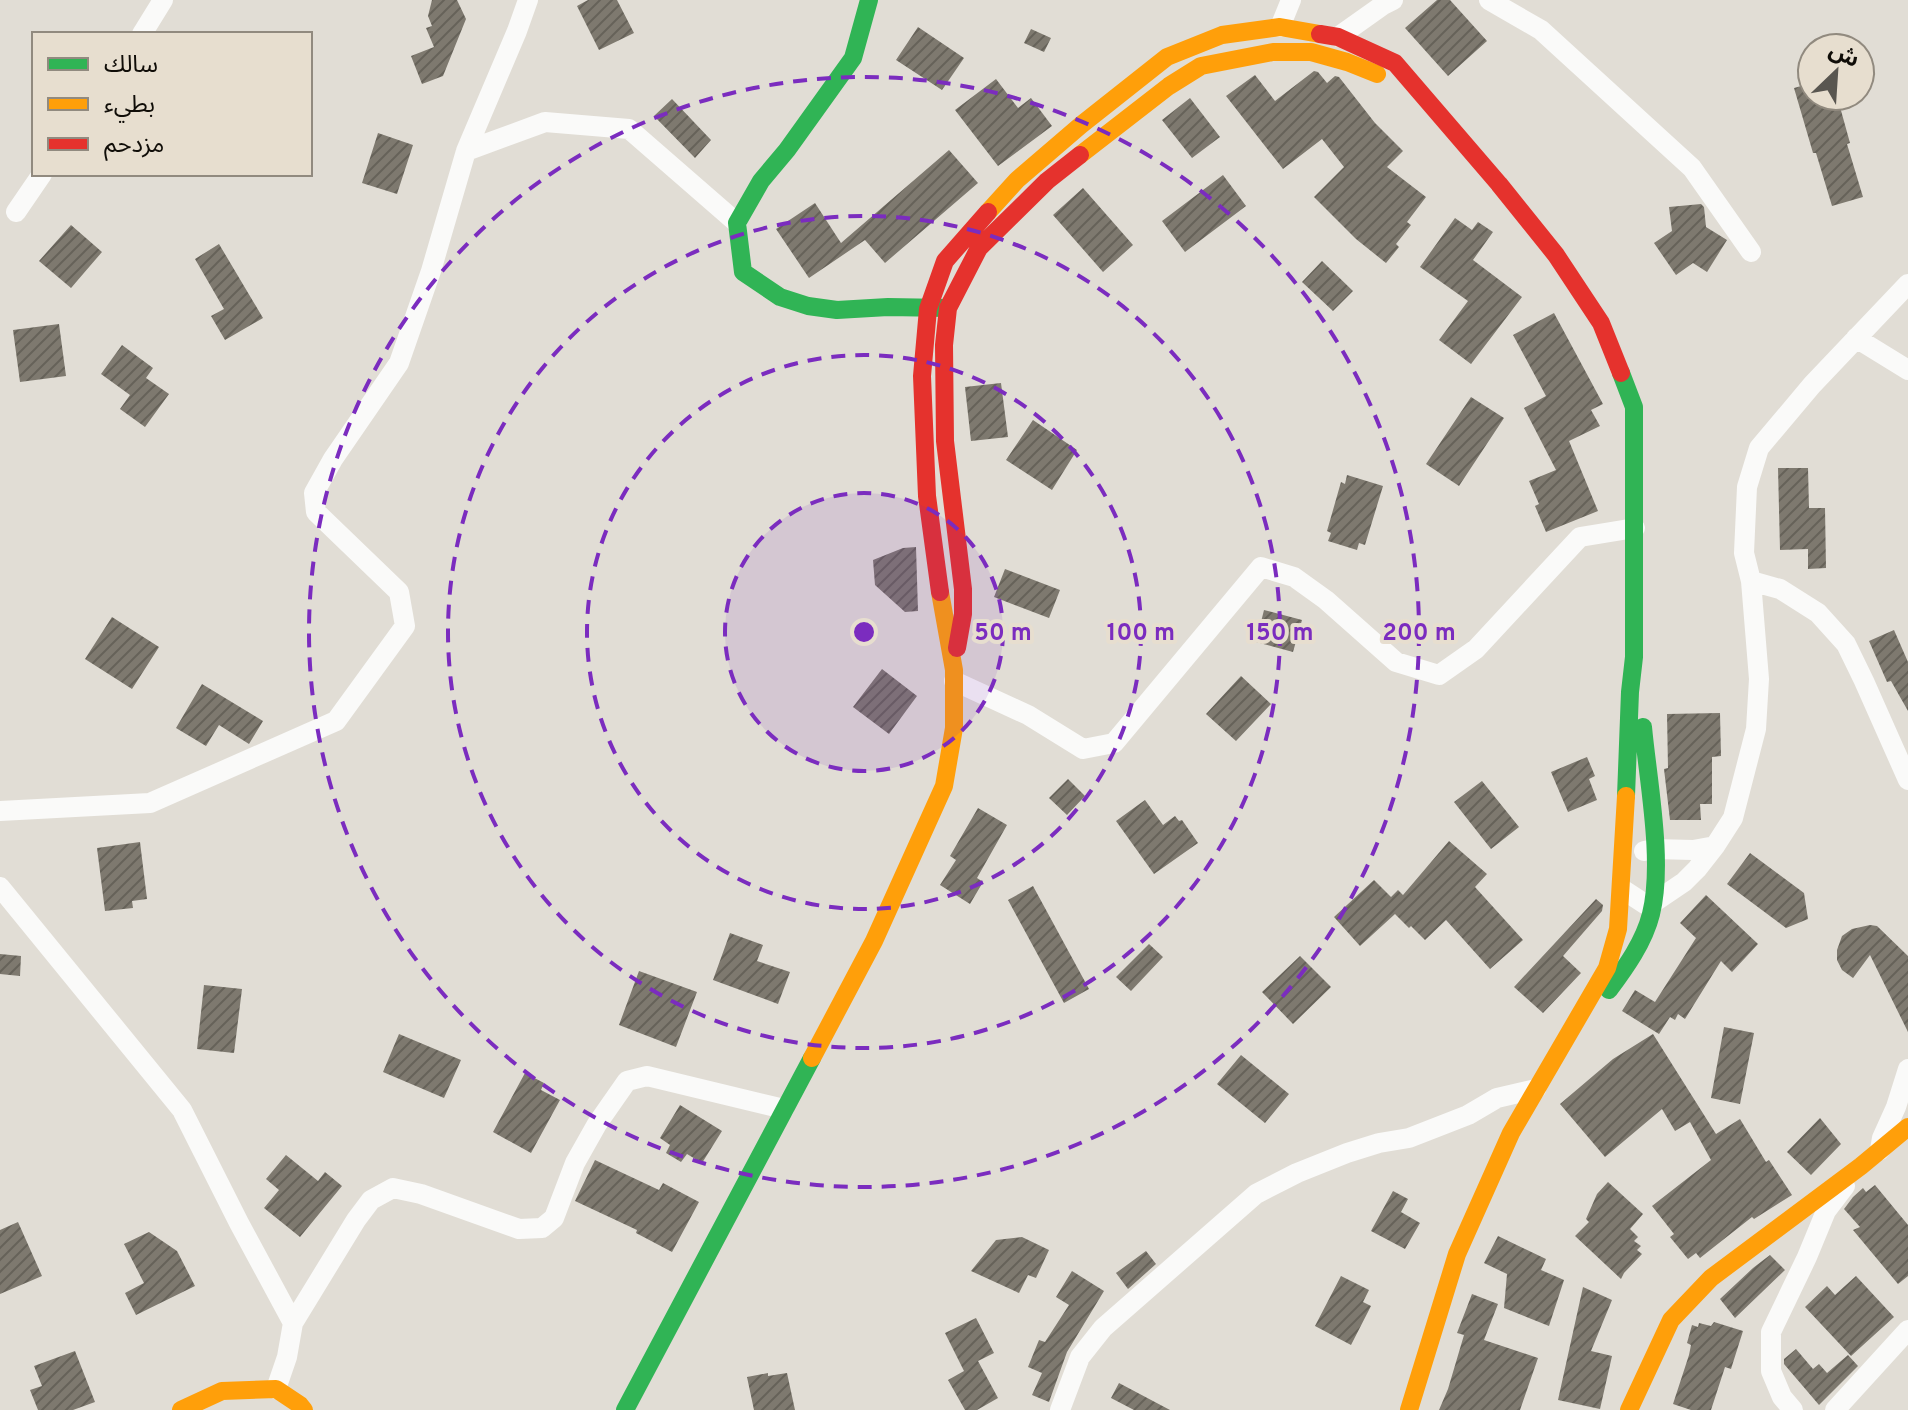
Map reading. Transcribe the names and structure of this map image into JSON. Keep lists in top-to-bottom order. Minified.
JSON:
{"legend":["سالك","بطيء","مزدحم"],"north":"top right","rings":["50 m","100 m","150 m","200 m"]}
